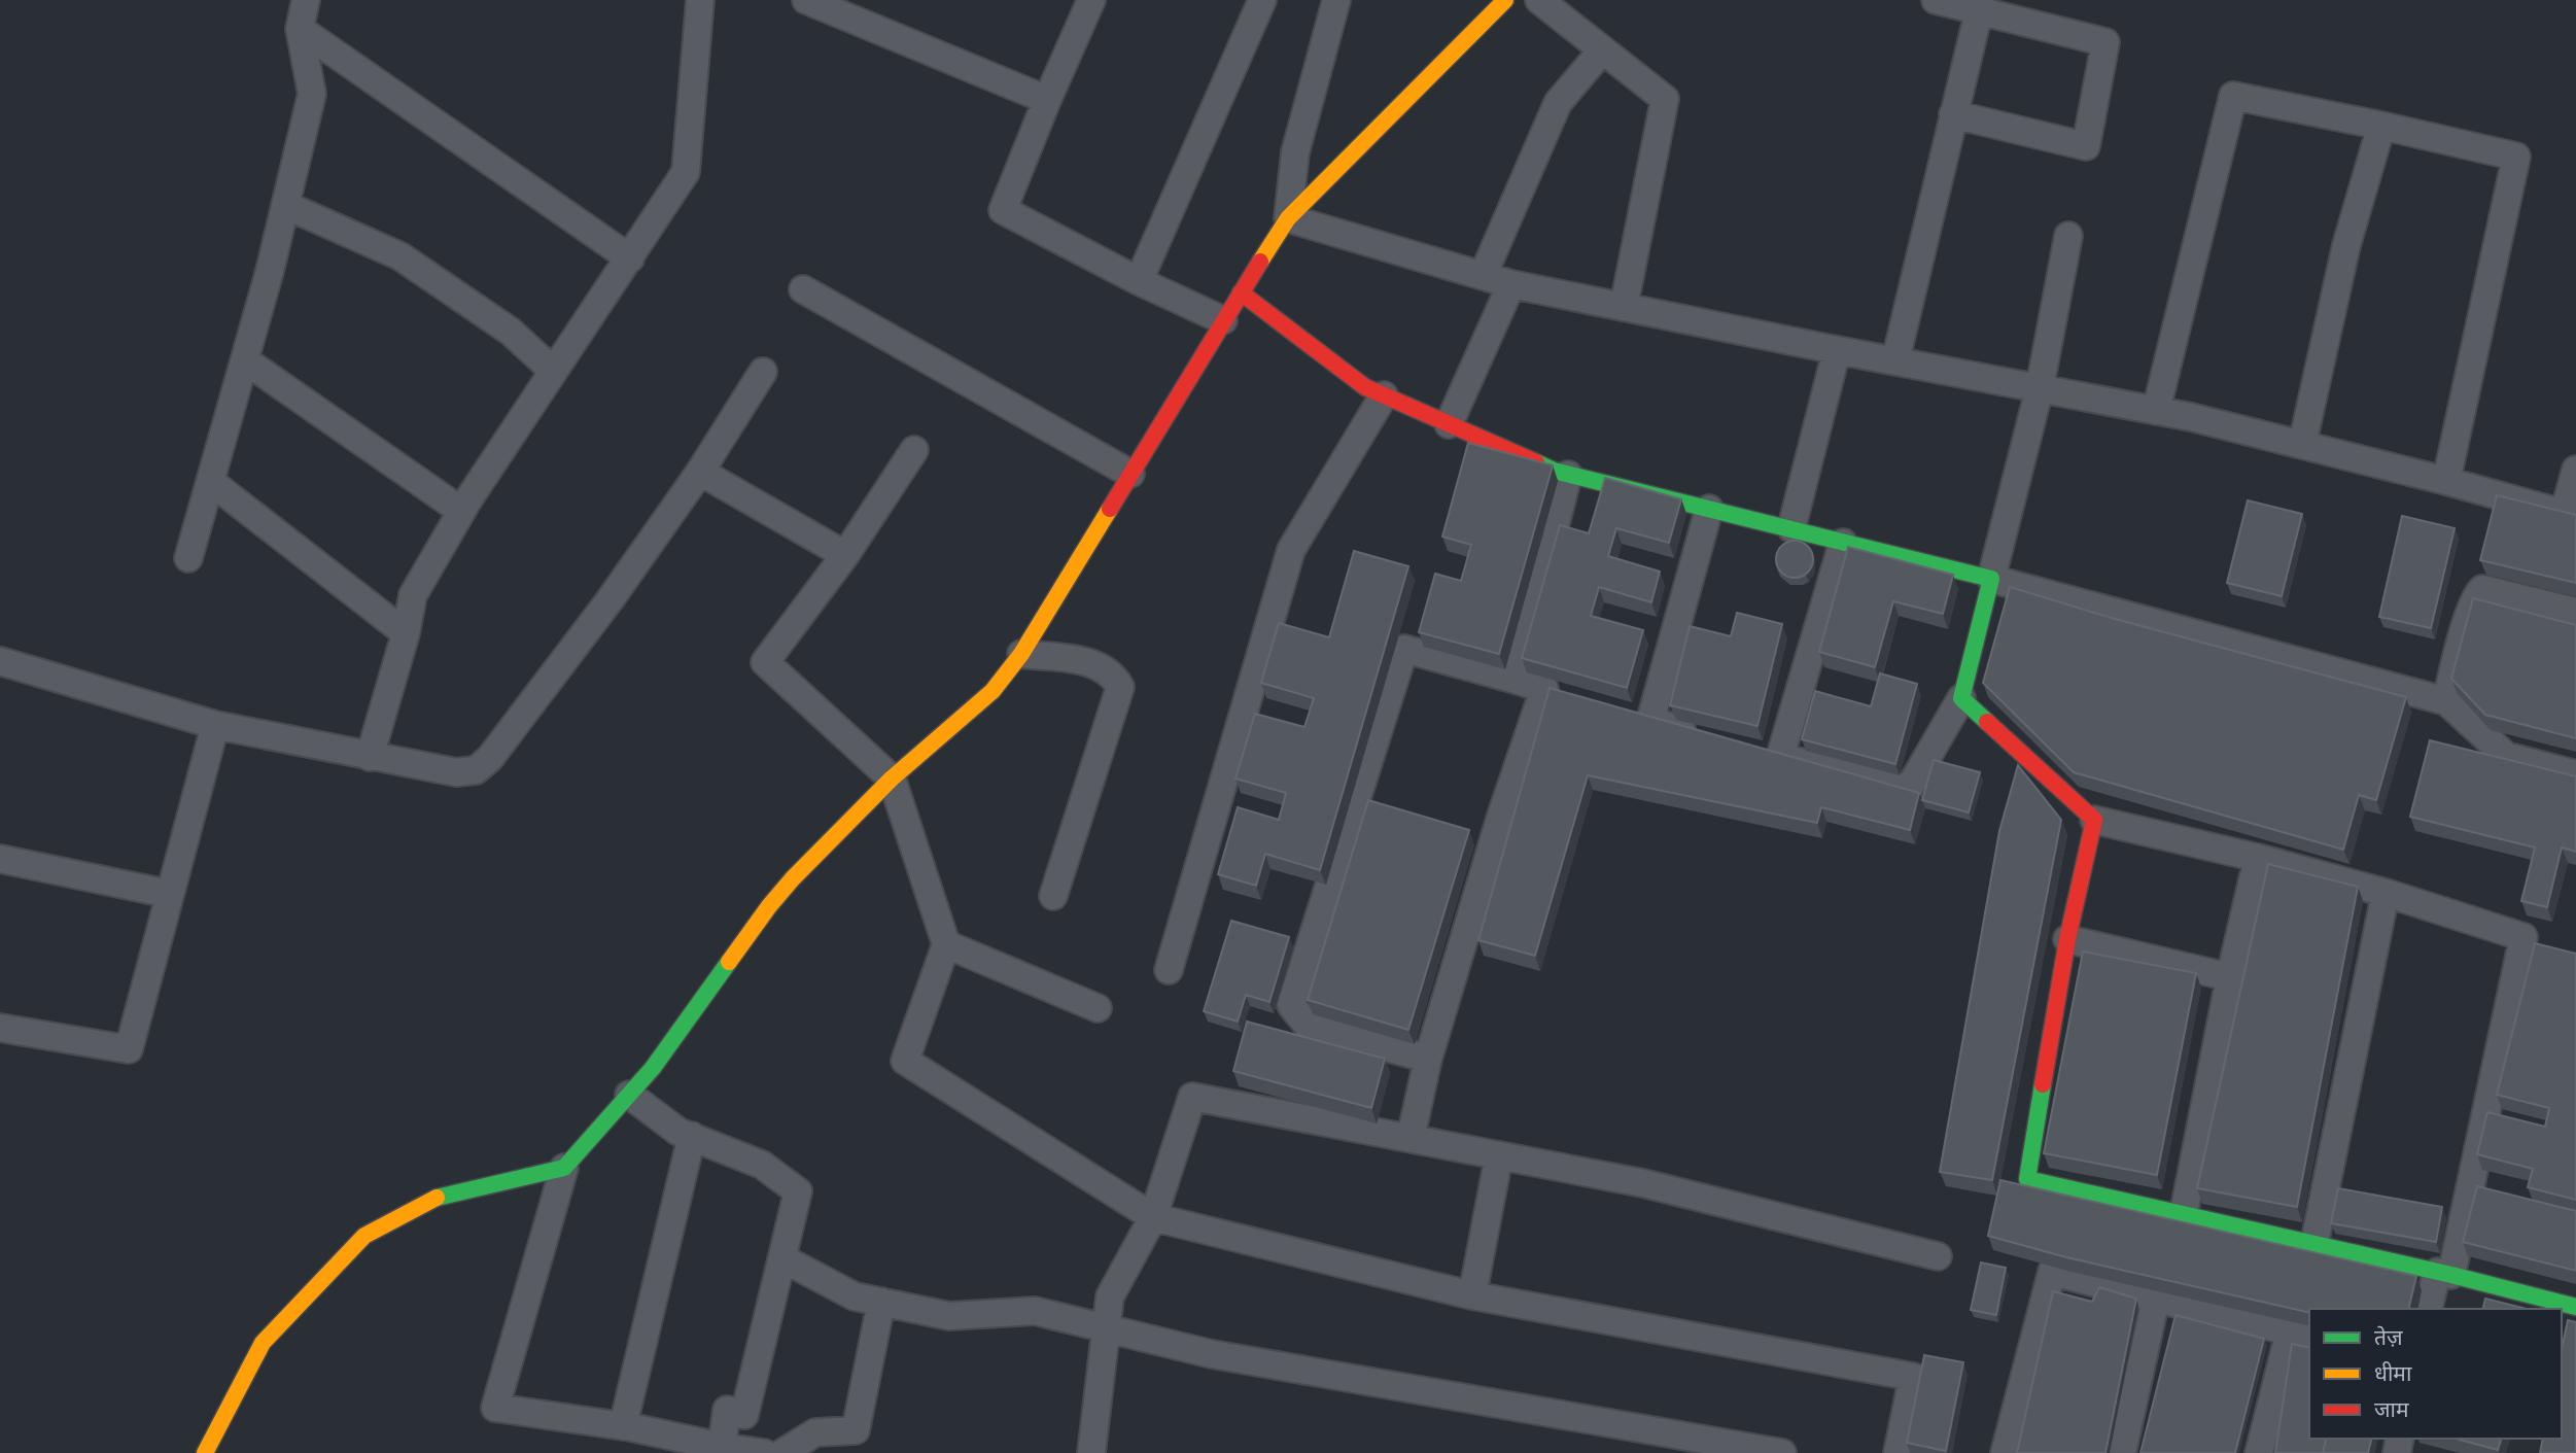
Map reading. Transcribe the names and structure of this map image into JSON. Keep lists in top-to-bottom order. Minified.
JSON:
{"legend":["तेज़","धीमा","जाम"]}
